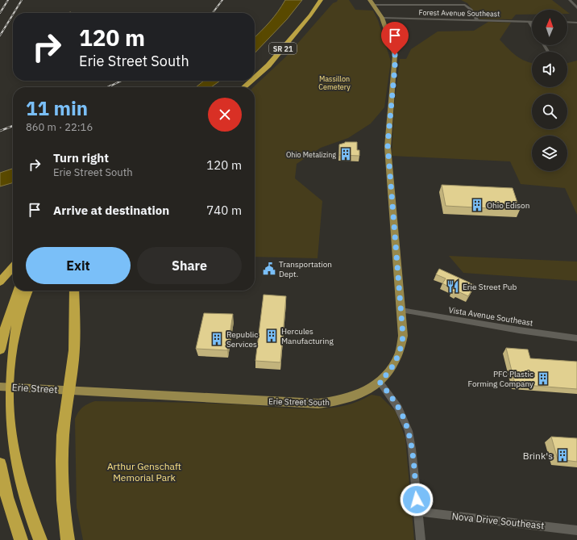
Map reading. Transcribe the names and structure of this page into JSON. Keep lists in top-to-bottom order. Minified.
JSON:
{"streets":{"highway":["SR 21"],"main road":["Erie Street","Erie Street South"],"street":["Forest Avenue Southeast","Vista Avenue Southeast","Nova Drive Southeast"]},"crossings":[["Forest Avenue Southeast","Erie Street South"],["Vista Avenue Southeast","Erie Street South"],["Erie Street","Erie Street South"]],"parks":["Massillon Cemetery","Arthur Genschaft Memorial Park"],"places":{"building":["Ohio Metalizing","Ohio Edison","Hercules Manufacturing","Republic Services","PFC Plastic Forming Company","Brink's"],"public building":["Transportation Dept."],"restaurant":["Erie Street Pub"]},"north":"top","page":{"turn":["120 m","Erie Street South"],"heading":["11 min","860 m · 22:16"],"list":[{"name":"Turn right","note":"Erie Street South","value":"120 m"},{"name":"Arrive at destination","value":"740 m"}],"buttons":["Exit","Share"]}}
